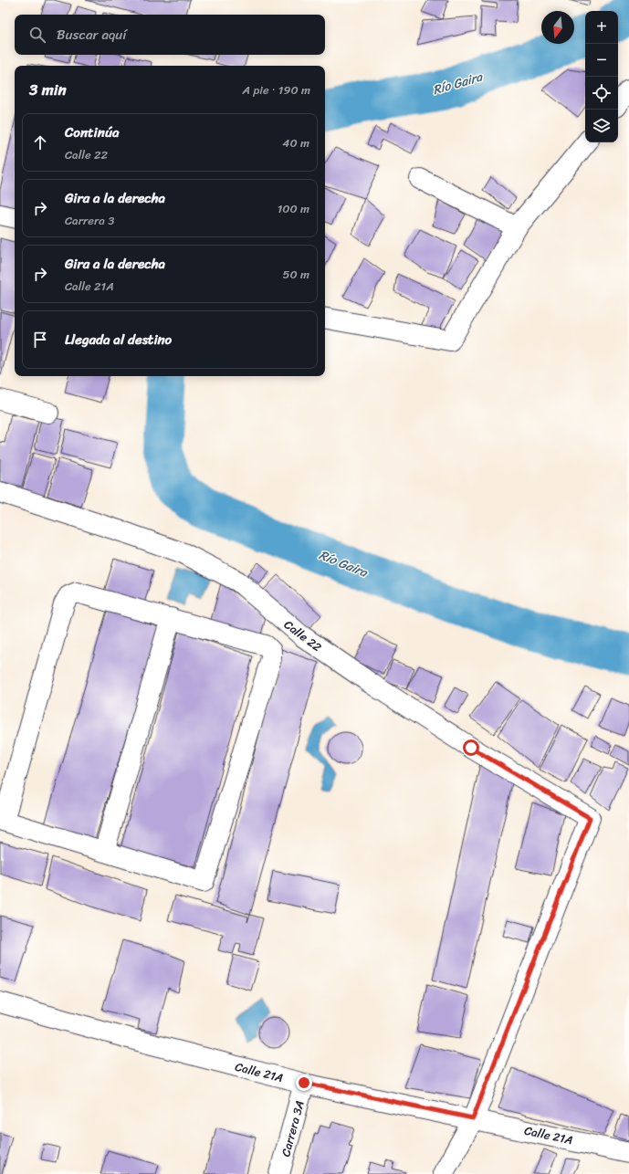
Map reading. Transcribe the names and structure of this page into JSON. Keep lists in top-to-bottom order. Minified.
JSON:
{"streets":{"street":["Calle 22","Calle 21A","Carrera 3A"]},"crossings":[["Calle 22","Calle 21A"],["Calle 21A","Carrera 3A"]],"water":["Río Gaira"],"north":"bottom","page":{"map_buttons":["+","−"],"search":"Buscar aquí","heading":["3 min","A pie · 190 m"],"list":[["Continúa","Calle 22","40 m"],["Gira a la derecha","Carrera 3","100 m"],["Gira a la derecha","Calle 21A","50 m"],"Llegada al destino"]}}
